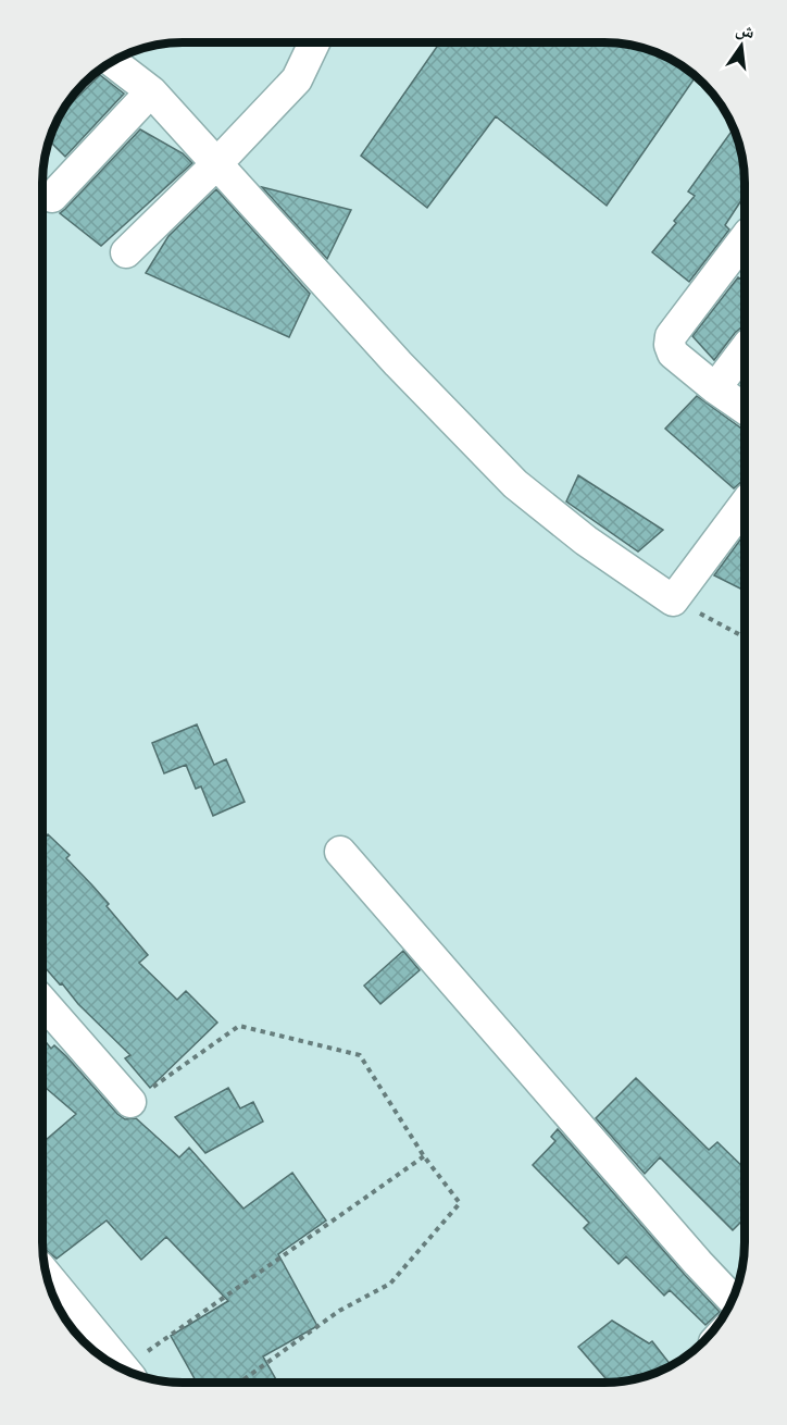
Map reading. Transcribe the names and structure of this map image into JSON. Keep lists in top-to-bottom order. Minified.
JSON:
{"north":"top"}
